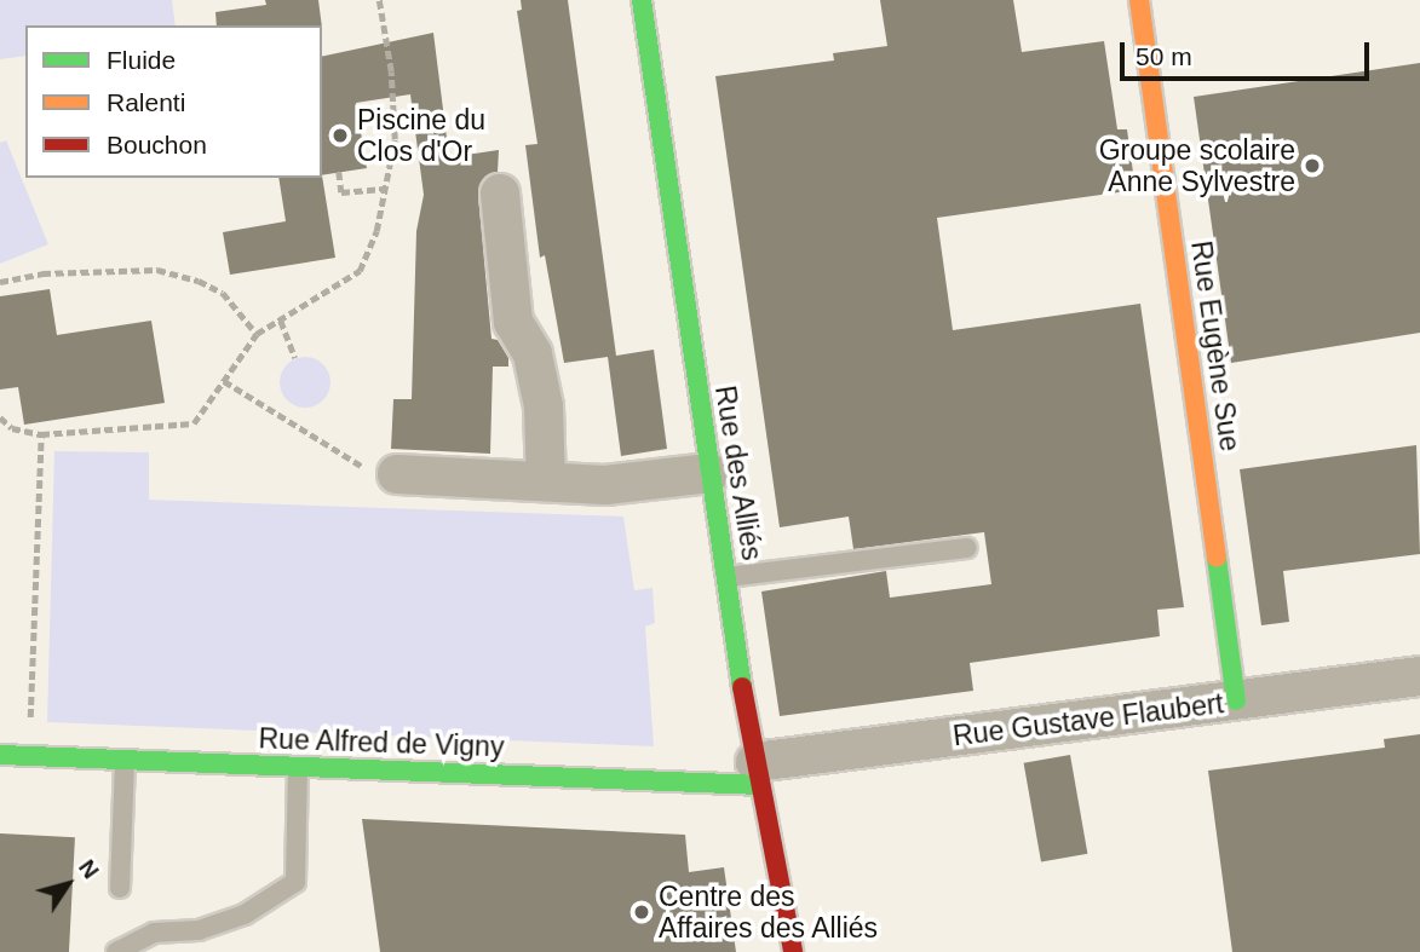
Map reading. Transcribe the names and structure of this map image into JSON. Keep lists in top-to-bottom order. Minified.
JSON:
{"streets":{"street":["Rue Eugène Sue","Rue des Alliés","Rue Gustave Flaubert","Rue Alfred de Vigny"]},"crossings":[["Rue Eugène Sue","Rue Gustave Flaubert"],["Rue des Alliés","Rue Gustave Flaubert"],["Rue des Alliés","Rue Alfred de Vigny"],["Rue Gustave Flaubert","Rue Alfred de Vigny"]],"places":["Piscine du Clos d'Or","Groupe scolaire Anne Sylvestre","Centre des Affaires des Alliés"],"legend":["Fluide","Ralenti","Bouchon"],"scale_bar":"50 m","north":"top right"}
